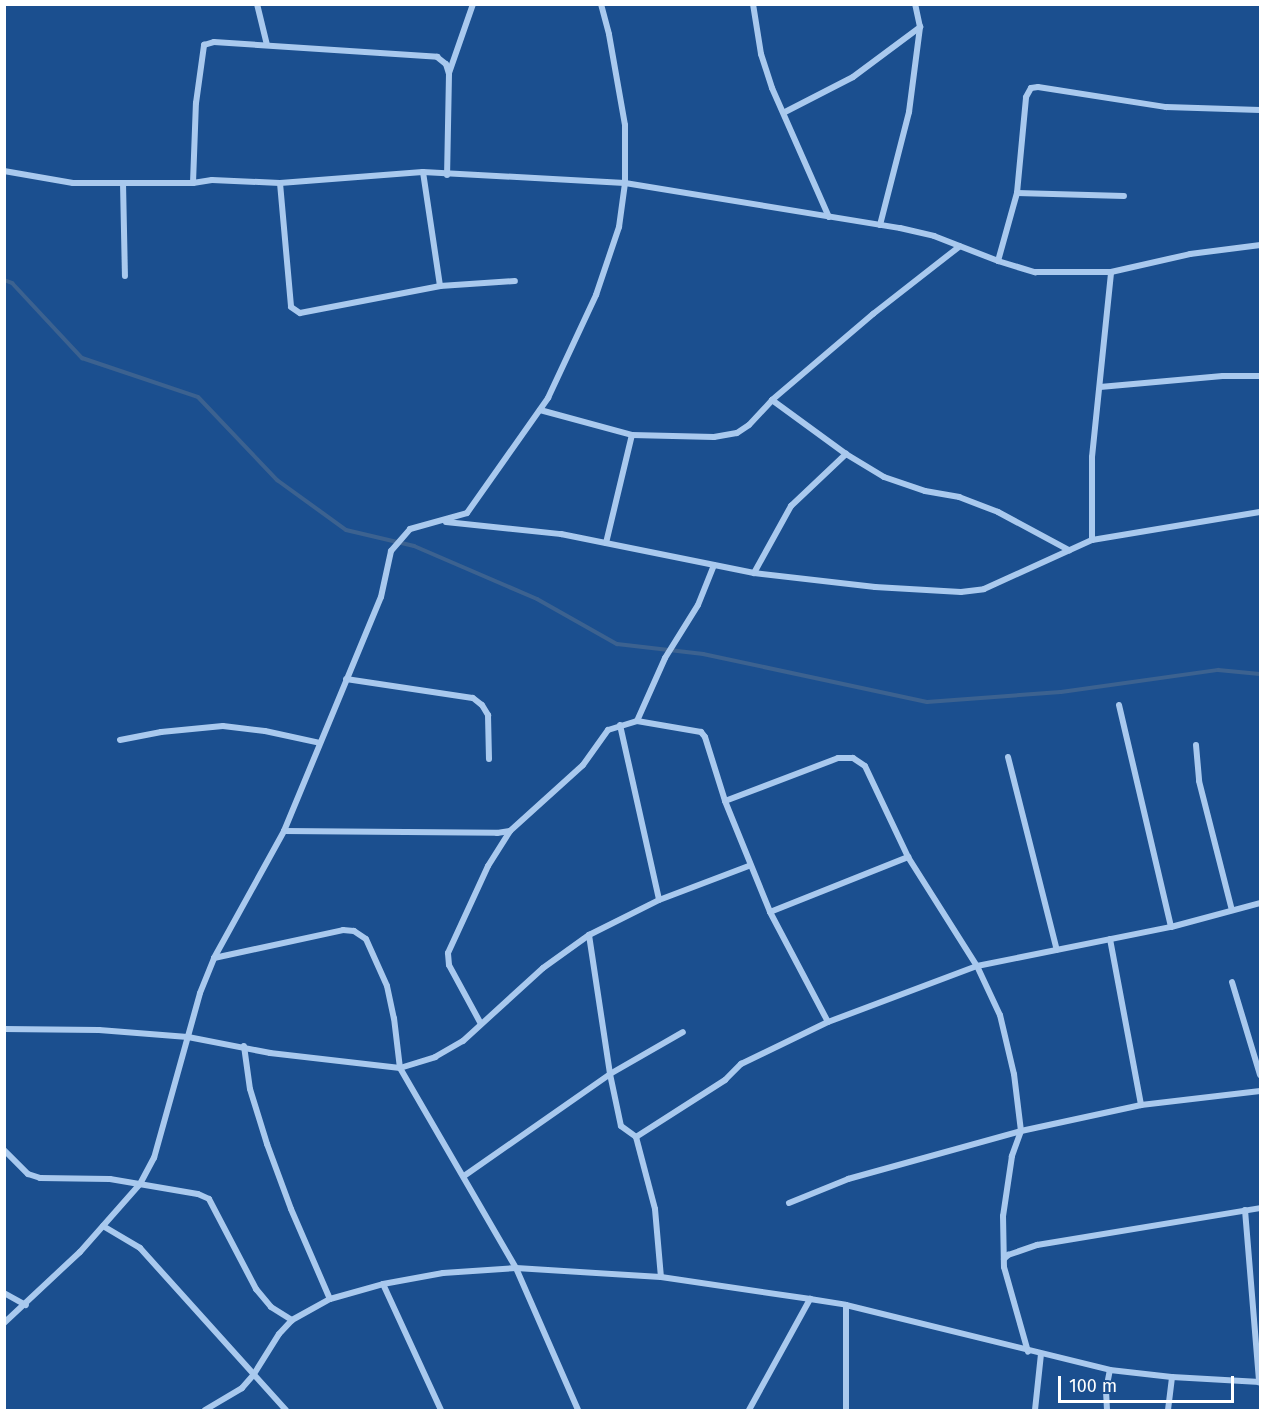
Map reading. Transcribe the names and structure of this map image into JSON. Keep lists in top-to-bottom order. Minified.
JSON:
{"scale_bar":"100 m"}
